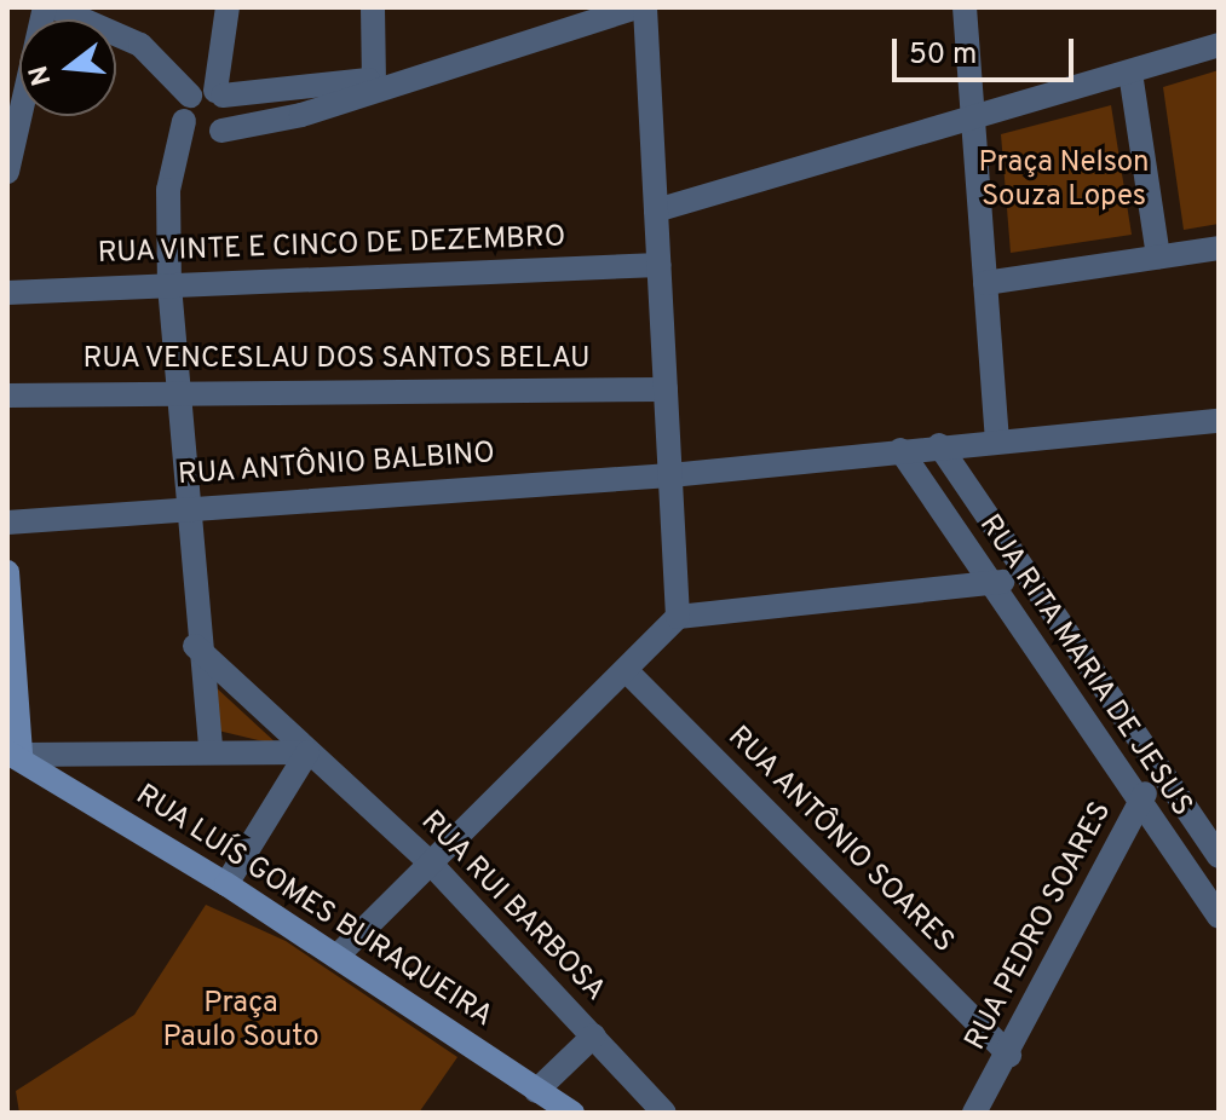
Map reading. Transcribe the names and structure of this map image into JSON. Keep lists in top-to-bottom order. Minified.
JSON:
{"streets":{"main road":["RUA LUÍS GOMES BURAQUEIRA"],"street":["RUA VINTE E CINCO DE DEZEMBRO","RUA VENCESLAU DOS SANTOS BELAU","RUA ANTÔNIO BALBINO","RUA RITA MARIA DE JESUS","RUA ANTÔNIO SOARES","RUA RUI BARBOSA","RUA PEDRO SOARES"]},"crossings":[["RUA ANTÔNIO BALBINO","RUA RITA MARIA DE JESUS"],["RUA RITA MARIA DE JESUS","RUA PEDRO SOARES"],["RUA ANTÔNIO SOARES","RUA PEDRO SOARES"]],"parks":["Praça Nelson Souza Lopes","Praça Paulo Souto"],"scale_bar":"50 m","north":"left"}
